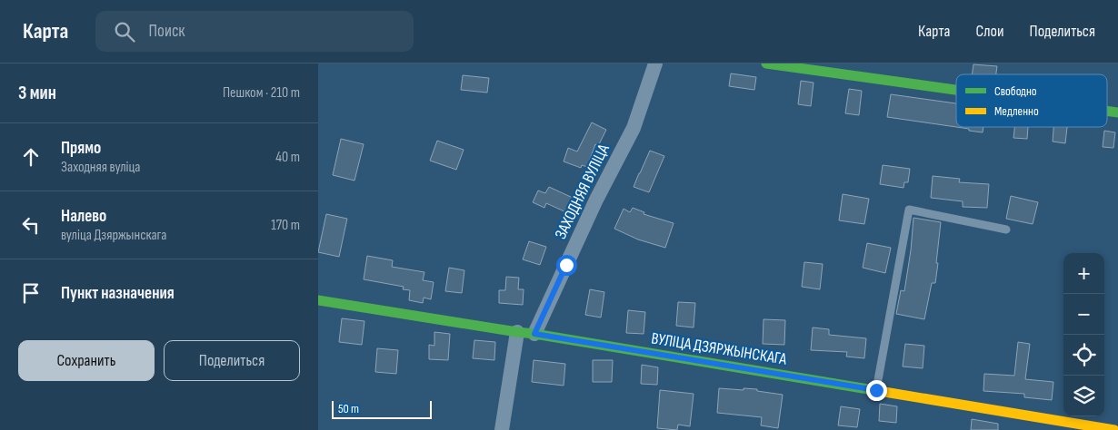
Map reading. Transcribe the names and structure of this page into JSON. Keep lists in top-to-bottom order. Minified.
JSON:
{"streets":{"street":["ЗАХОДНЯЯ ВУЛІЦА","ВУЛІЦА ДЗЯРЖЫНСКАГА"]},"crossings":[["ЗАХОДНЯЯ ВУЛІЦА","ВУЛІЦА ДЗЯРЖЫНСКАГА"]],"legend":["Свободно","Медленно"],"scale_bar":"50 m","page":{"header":"Карта","search":"Поиск","nav":["Карта","Слои","Поделиться"],"heading":["3 мин","Пешком · 210 m"],"list":[["Прямо","Заходняя вуліца","40 m"],["Налево","вуліца Дзяржынскага","170 m"],"Пункт назначения"],"map_buttons":["+","−"],"buttons":["Сохранить","Поделиться"],"scale":"50 m"}}
